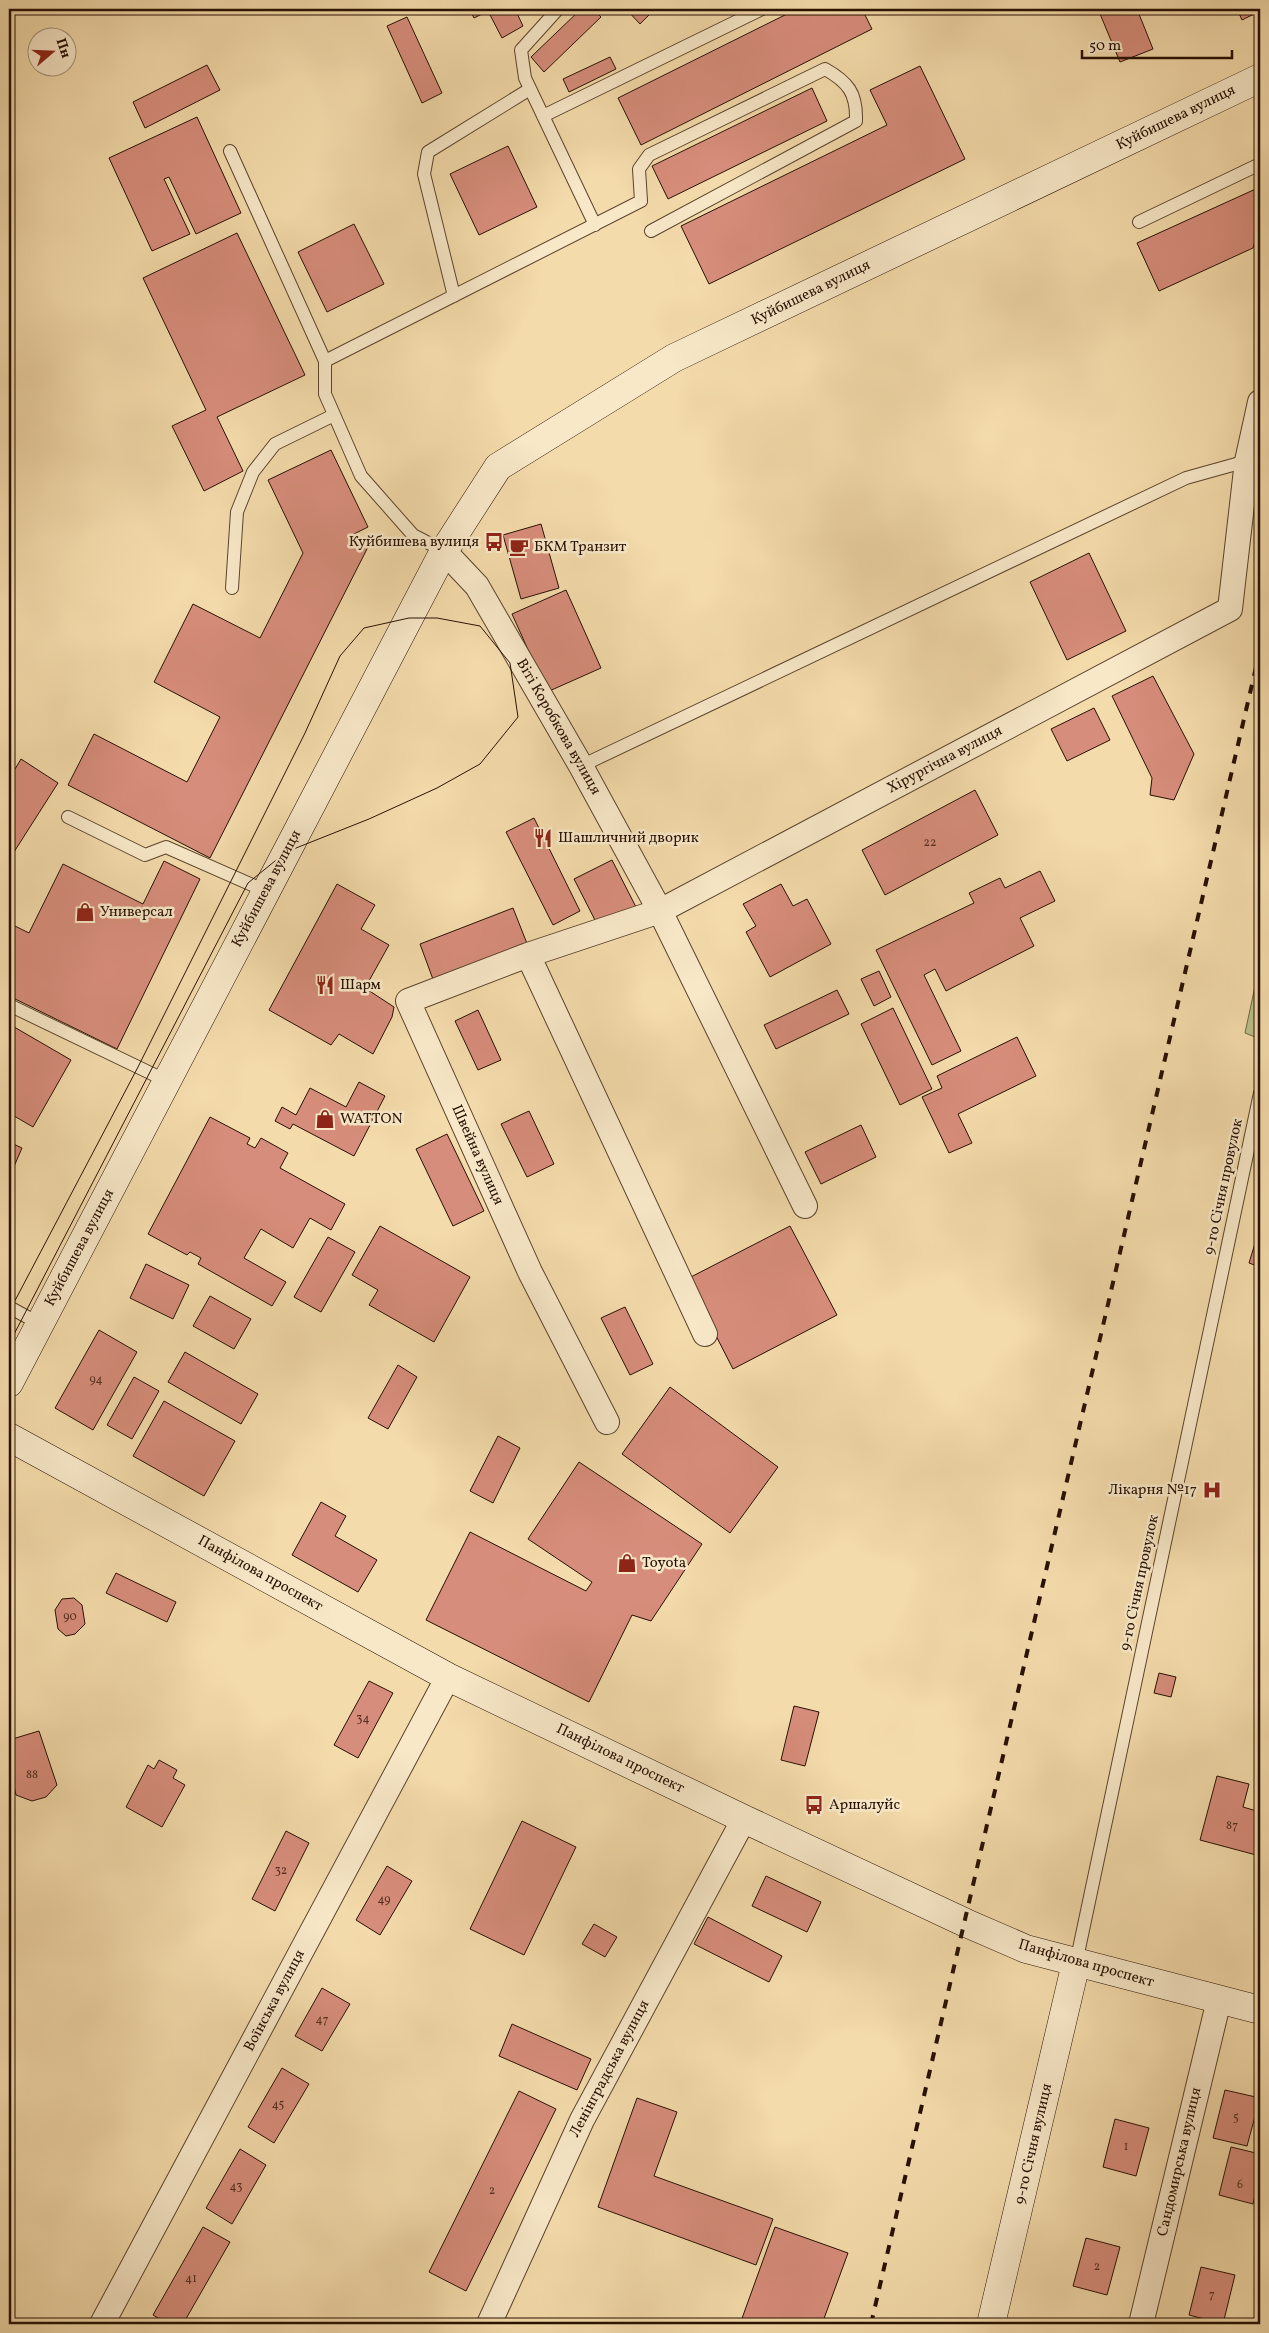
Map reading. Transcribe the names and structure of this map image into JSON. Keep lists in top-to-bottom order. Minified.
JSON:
{"streets":{"main road":["Куйбишева вулиця","Панфілова проспект","9-го Січня вулиця"],"street":["Віті Коробкова вулиця","Хірургічна вулиця","Швейна вулиця","Воїнська вулиця","Ленінградська вулиця","Сандомирська вулиця"],"lane":["9-го Січня провулок"]},"crossings":[["Куйбишева вулиця","Віті Коробкова вулиця"],["Віті Коробкова вулиця","Хірургічна вулиця"],["Віті Коробкова вулиця","Швейна вулиця"],["Хірургічна вулиця","Швейна вулиця"],["9-го Січня провулок","Панфілова проспект"],["9-го Січня провулок","9-го Січня вулиця"],["Панфілова проспект","Воїнська вулиця"],["Панфілова проспект","Ленінградська вулиця"],["Панфілова проспект","9-го Січня вулиця"],["Панфілова проспект","Сандомирська вулиця"]],"places":{"bus stop":["Куйбишева вулиця","Аршалуйс"],"cafe":["БКМ Транзит"],"restaurant":["Шашличний дворик","Шарм"],"shop":["Универсал","WATTON","Toyota"],"hospital":["Лікарня №17"]},"house_numbers":["22","94","90","34","88","87","32","49","47","45","5","1","6","43","2","2","41","7"],"scale_bar":"50 m","north":"right"}
